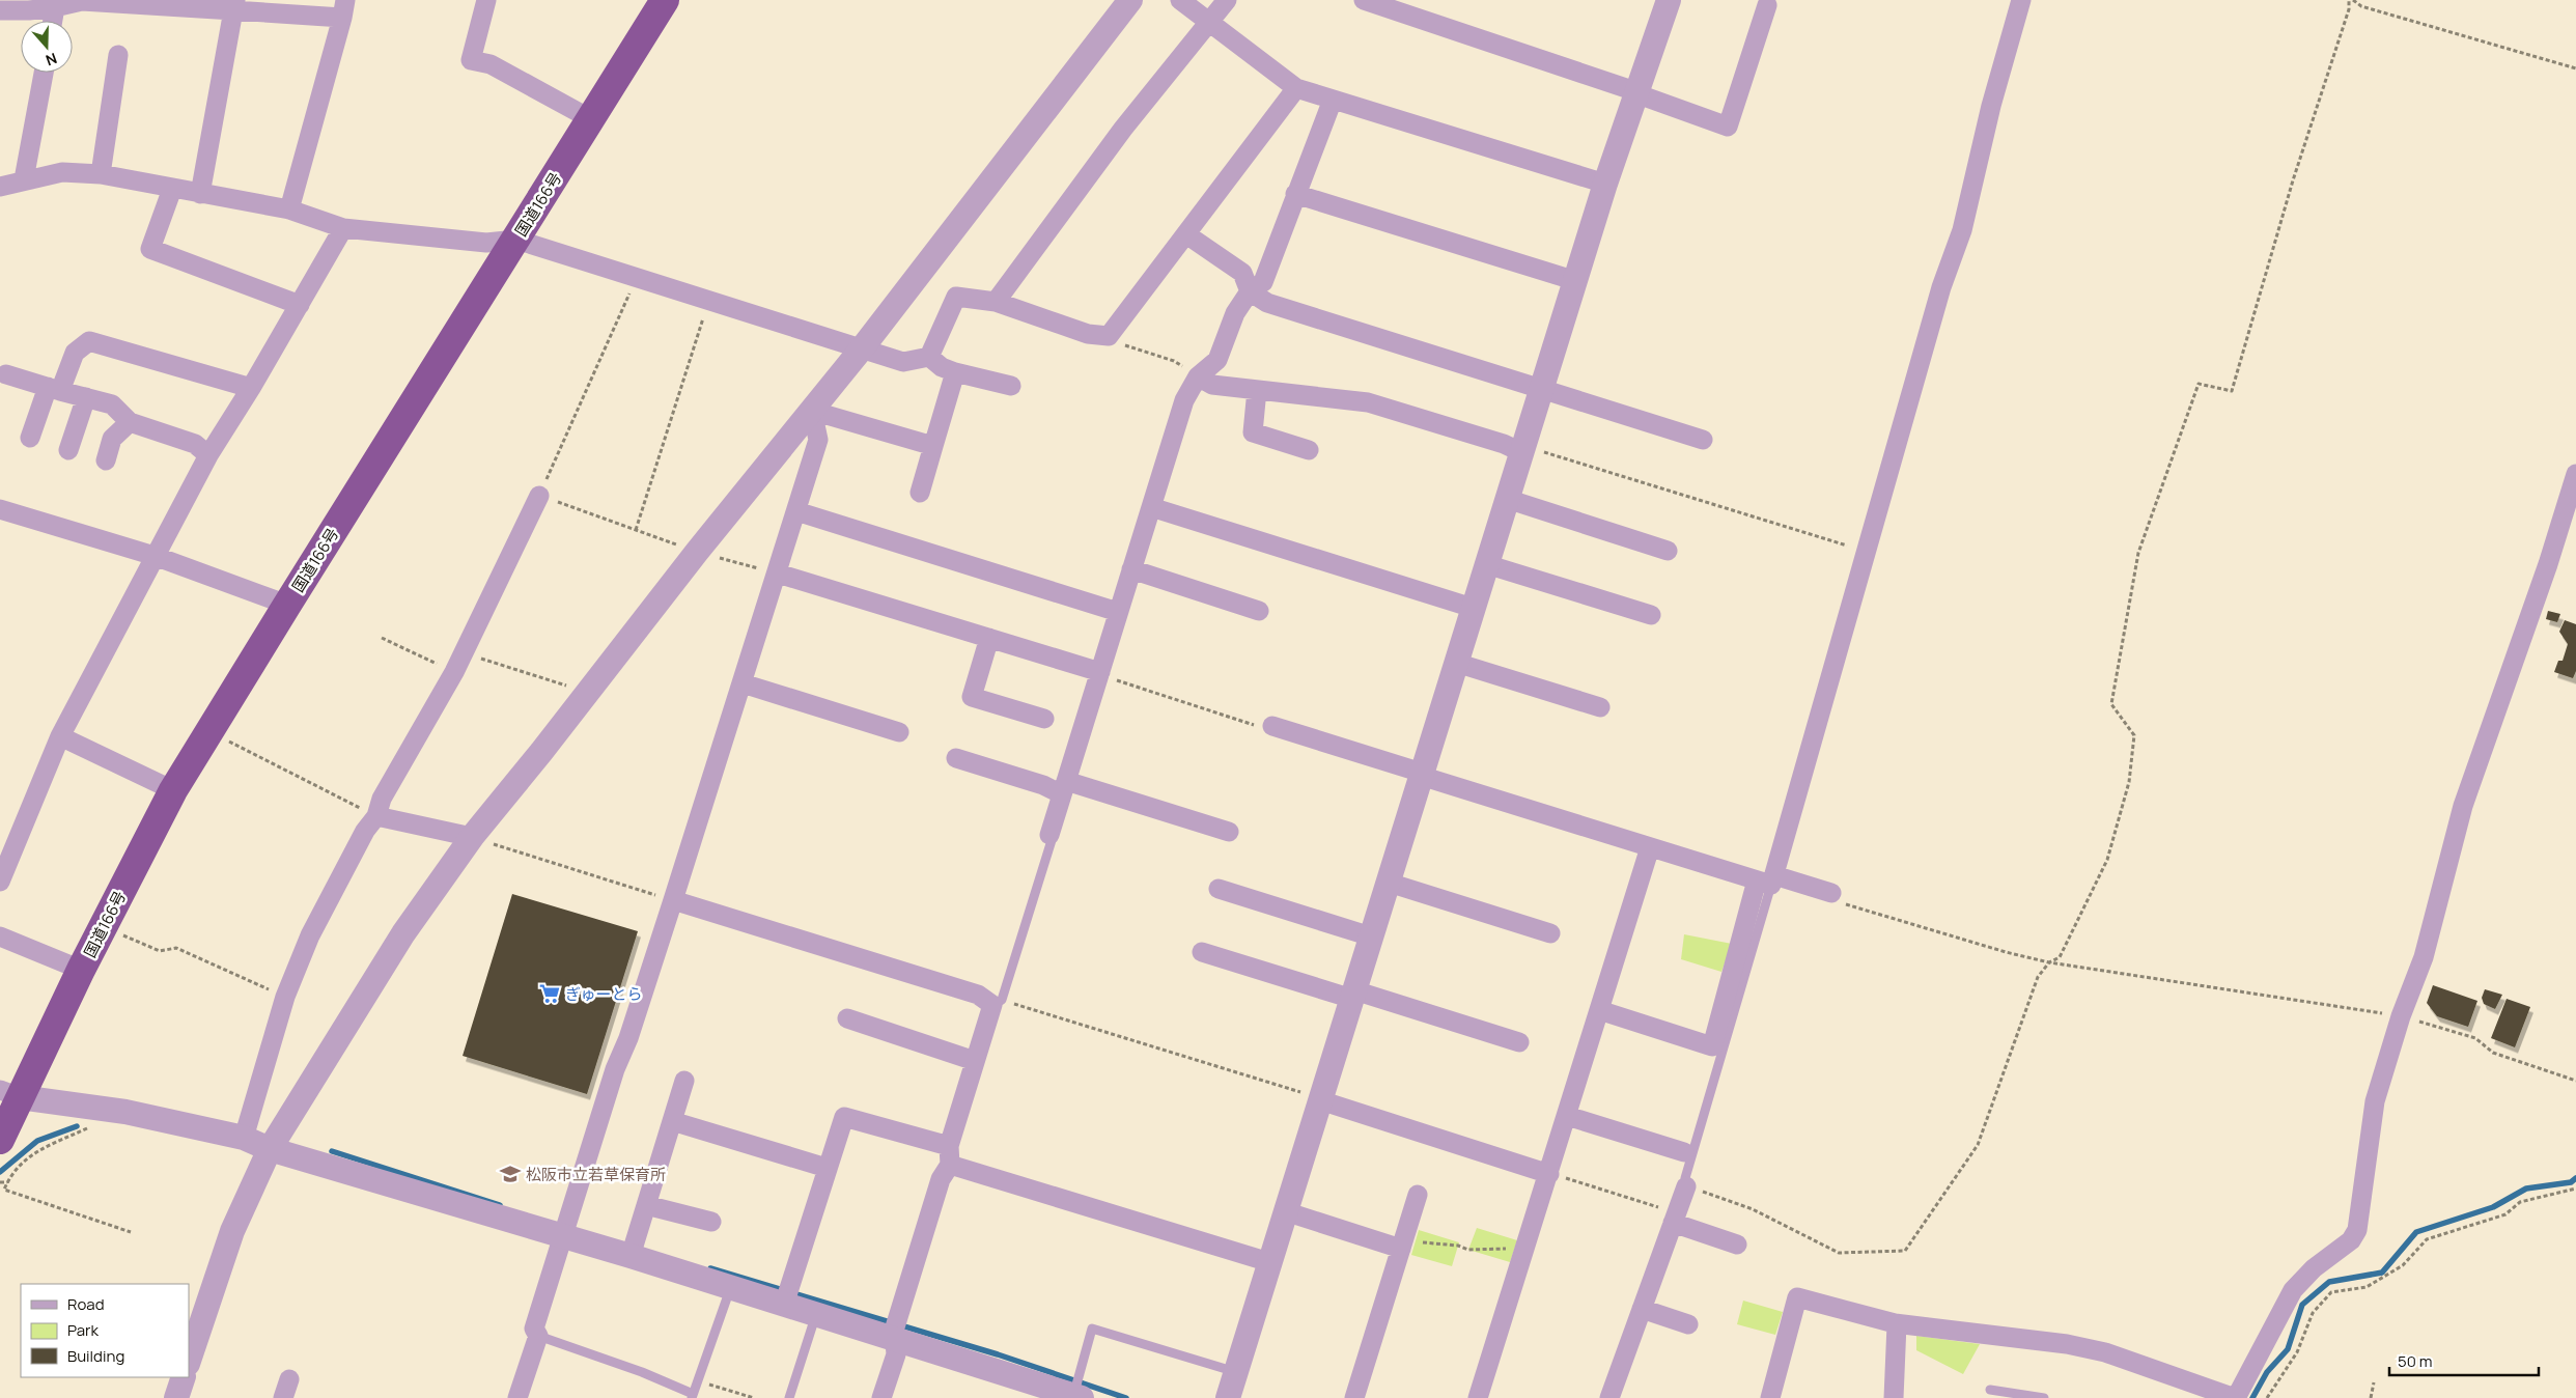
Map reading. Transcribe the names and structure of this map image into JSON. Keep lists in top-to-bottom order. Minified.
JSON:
{"streets":{"highway":["国道166号"]},"places":{"supermarket":["ぎゅーとら"],"school or university":["松阪市立若草保育所"]},"legend":["Road","Park","Building"],"scale_bar":"50 m","north":"bottom"}
